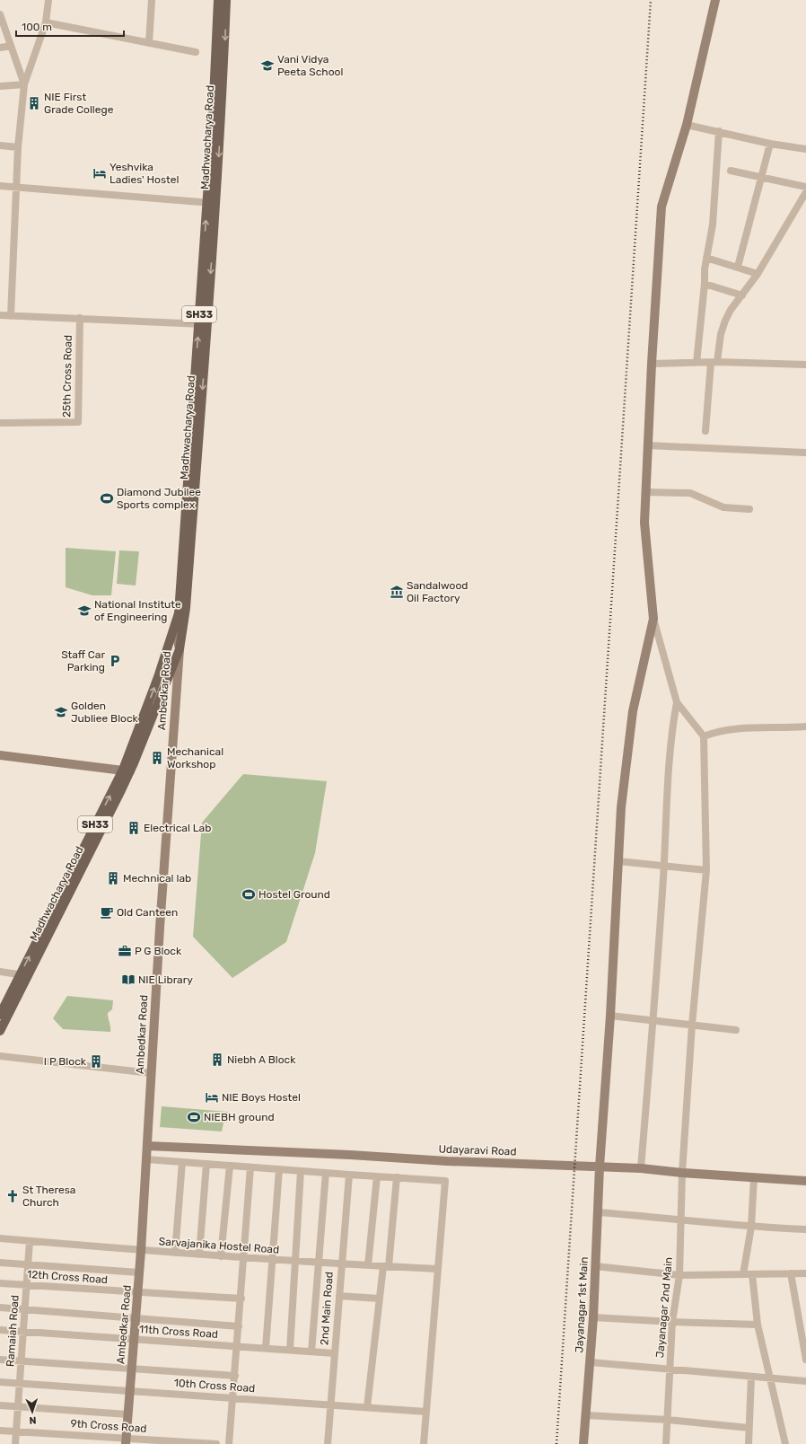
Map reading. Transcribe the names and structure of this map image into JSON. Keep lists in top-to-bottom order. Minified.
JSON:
{"streets":{"main road":["Madhwacharya Road","SH33"],"street":["25th Cross Road","Ambedkar Road","Udayaravi Road","Sarvajanika Hostel Road","12th Cross Road","Jayanagar 1st Main","Jayanagar 2nd Main","2nd Main Road","Ramaiah Road","11th Cross Road","10th Cross Road","9th Cross Road"]},"crossings":[["Madhwacharya Road","SH33"],["Madhwacharya Road","Ambedkar Road"],["SH33","Ambedkar Road"],["Ambedkar Road","Udayaravi Road"],["Ambedkar Road","Sarvajanika Hostel Road"],["Ambedkar Road","12th Cross Road"],["Ambedkar Road","11th Cross Road"],["Ambedkar Road","10th Cross Road"],["Ambedkar Road","9th Cross Road"],["Udayaravi Road","Jayanagar 1st Main"],["Udayaravi Road","Jayanagar 2nd Main"],["Sarvajanika Hostel Road","2nd Main Road"],["Sarvajanika Hostel Road","Ramaiah Road"],["12th Cross Road","Ramaiah Road"],["2nd Main Road","11th Cross Road"],["2nd Main Road","10th Cross Road"],["Ramaiah Road","11th Cross Road"],["Ramaiah Road","10th Cross Road"],["Ramaiah Road","9th Cross Road"]],"places":{"school or university":["Vani Vidya Peeta School","National Institute of Engineering","Golden Jubliee Block"],"building":["NIE First Grade College","Mechanical Workshop","Electrical Lab","Mechnical lab","Niebh A Block","I P Block"],"hotel":["Yeshvika Ladies' Hostel","NIE Boys Hostel"],"sports":["Diamond Jubilee Sports complex","Hostel Ground","NIEBH ground"],"museum":["Sandalwood Oil Factory"],"parking":["Staff Car Parking"],"cafe":["Old Canteen"],"office":["P G Block"],"library":["NIE Library"],"church":["St Theresa Church"]},"scale_bar":"100 m","north":"bottom"}
